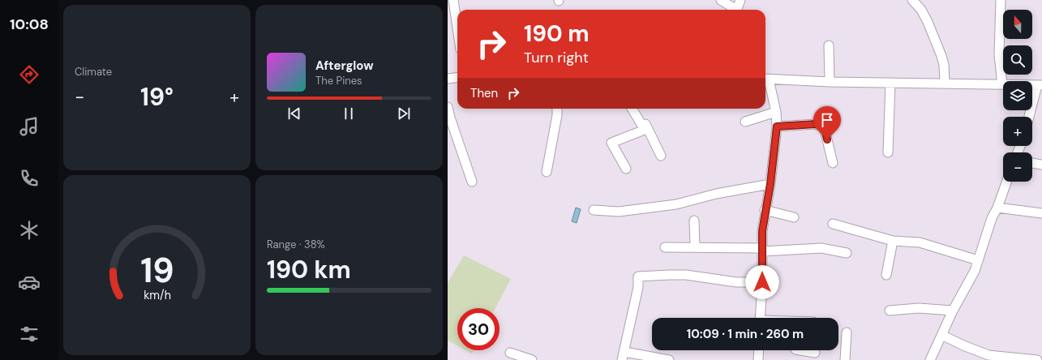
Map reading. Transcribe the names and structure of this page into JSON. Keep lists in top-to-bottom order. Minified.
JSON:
{"north":"top","page":{"tabs":"10:08","tile":["Climate",["Range · 38%","190 km"]],"map_buttons":["+","−"],"turn":["190 m","Turn right"],"song":["Afterglow","The Pines"],"then":"Then","heat":["−","19°","+"],"limit":"30","trip":"10:09 · 1 min · 260 m","gauge":["19","km/h"]}}
